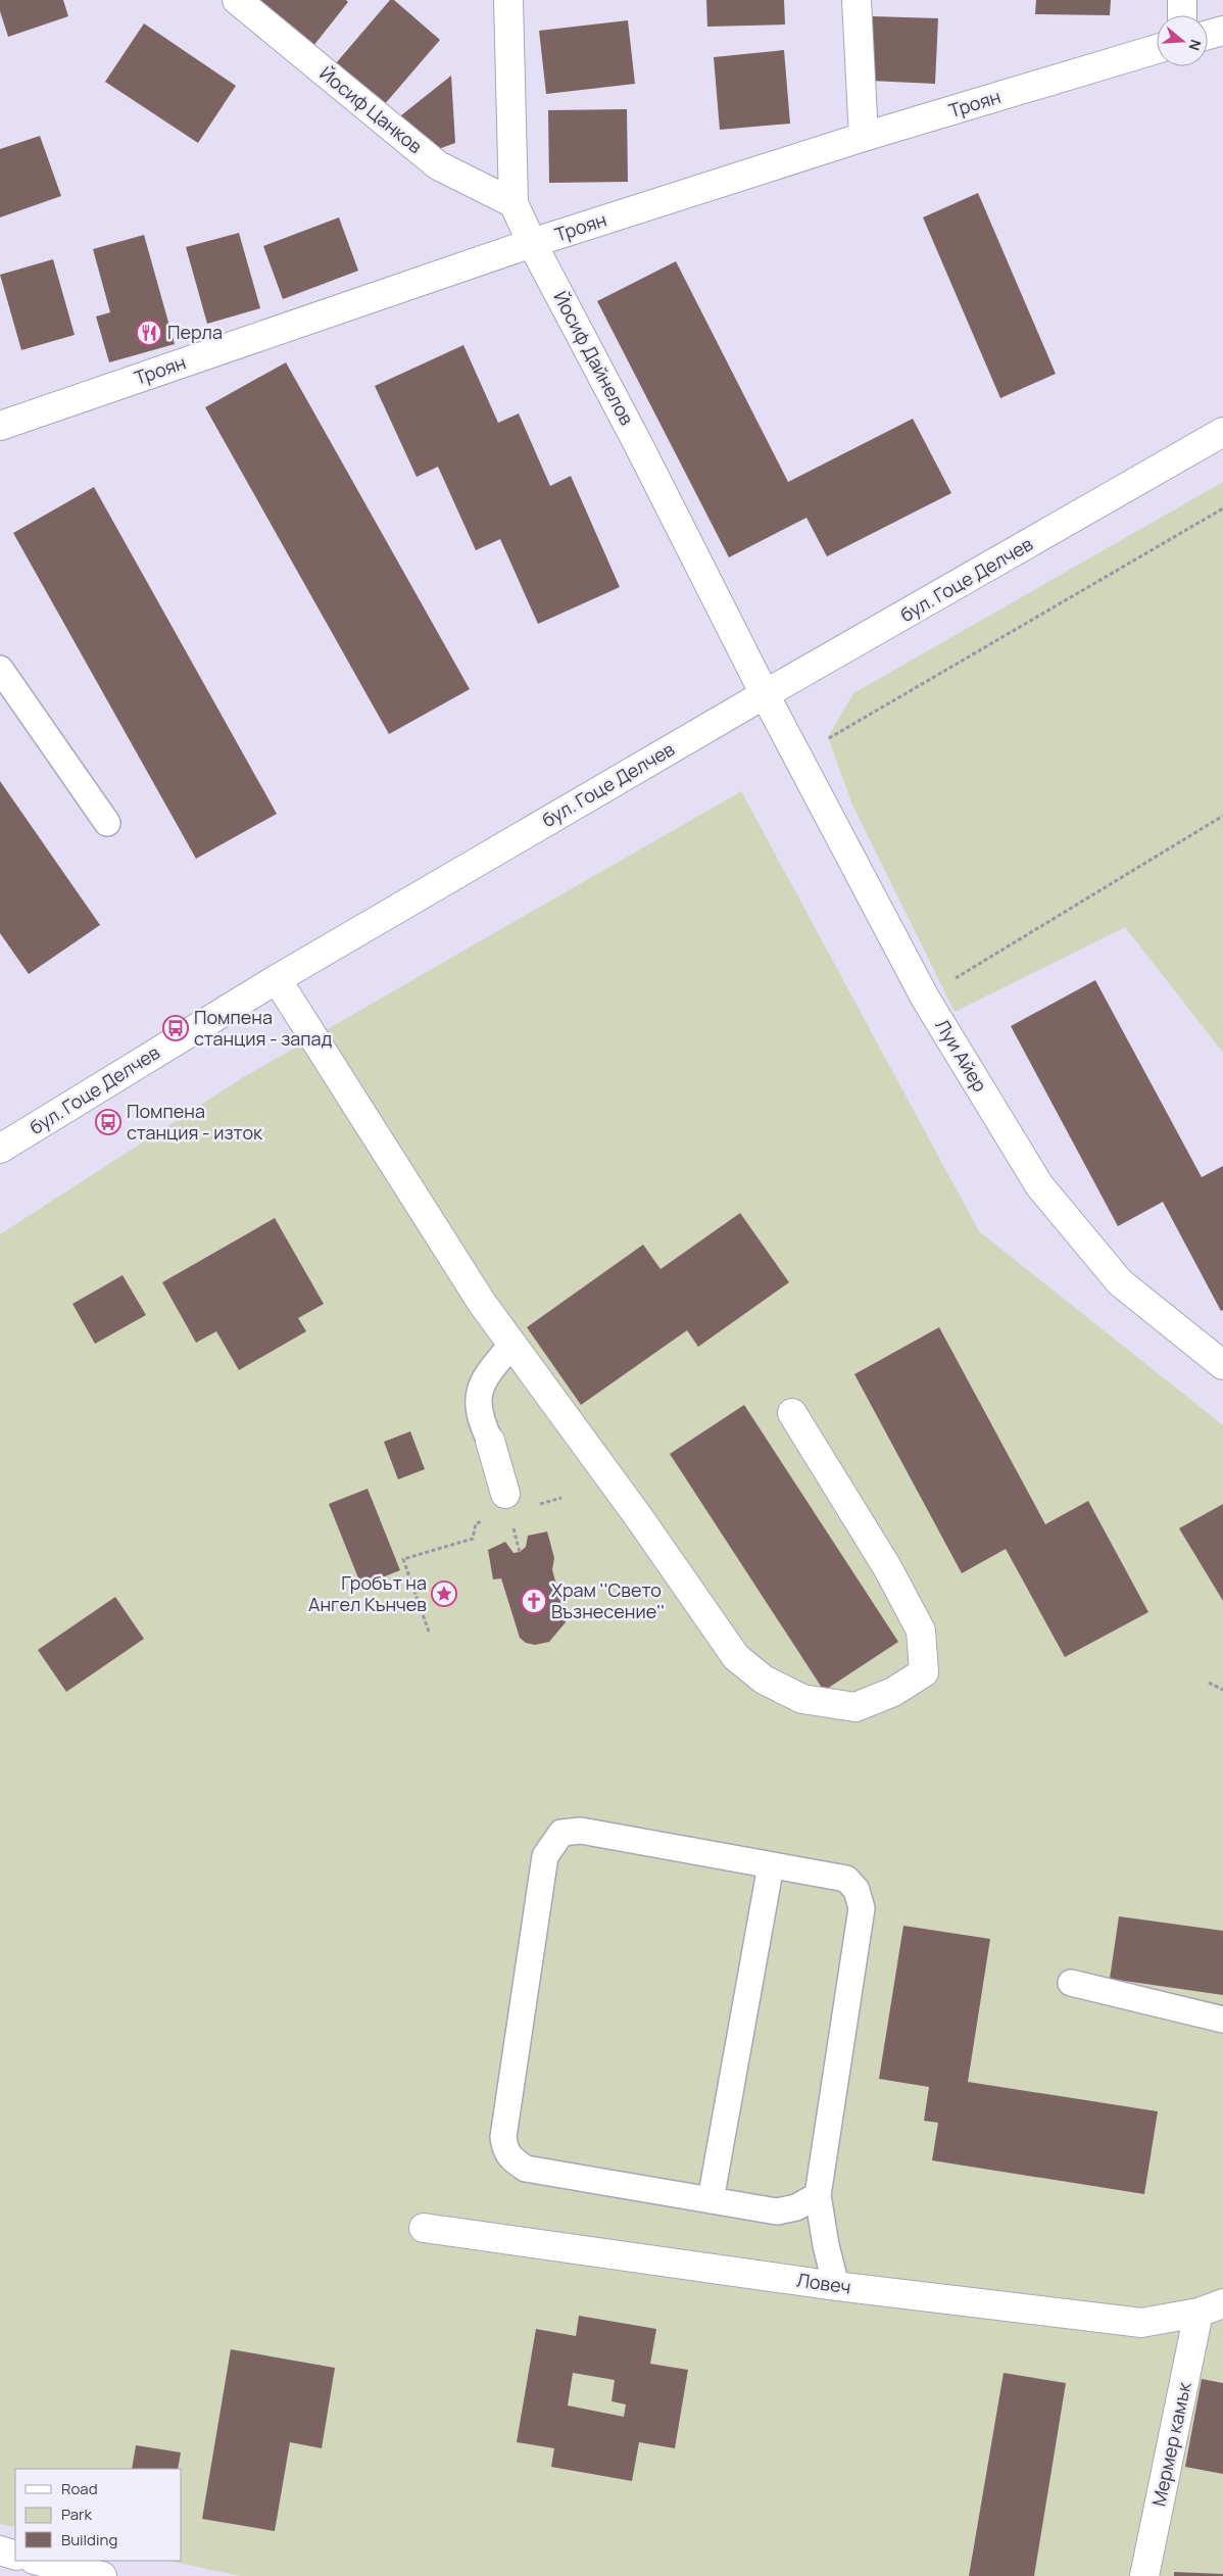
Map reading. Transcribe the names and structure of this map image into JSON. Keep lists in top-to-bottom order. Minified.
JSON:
{"streets":{"street":["Троян","Йосиф Цанков","Йосиф Дайнелов","бул. Гоце Делчев","Луи Айер","Ловеч","Мермер камък"]},"crossings":[["Троян","Йосиф Дайнелов"],["Йосиф Цанков","Йосиф Дайнелов"],["Йосиф Дайнелов","бул. Гоце Делчев"],["Йосиф Дайнелов","Луи Айер"],["бул. Гоце Делчев","Луи Айер"],["Ловеч","Мермер камък"]],"places":{"restaurant":["Перла"],"bus stop":["Помпена станция - запад","Помпена станция - изток"],"place":["Гробът на Ангел Кънчев"],"church":["Храм ''Свето Възнесение''"]},"legend":["Road","Park","Building"],"north":"right"}
